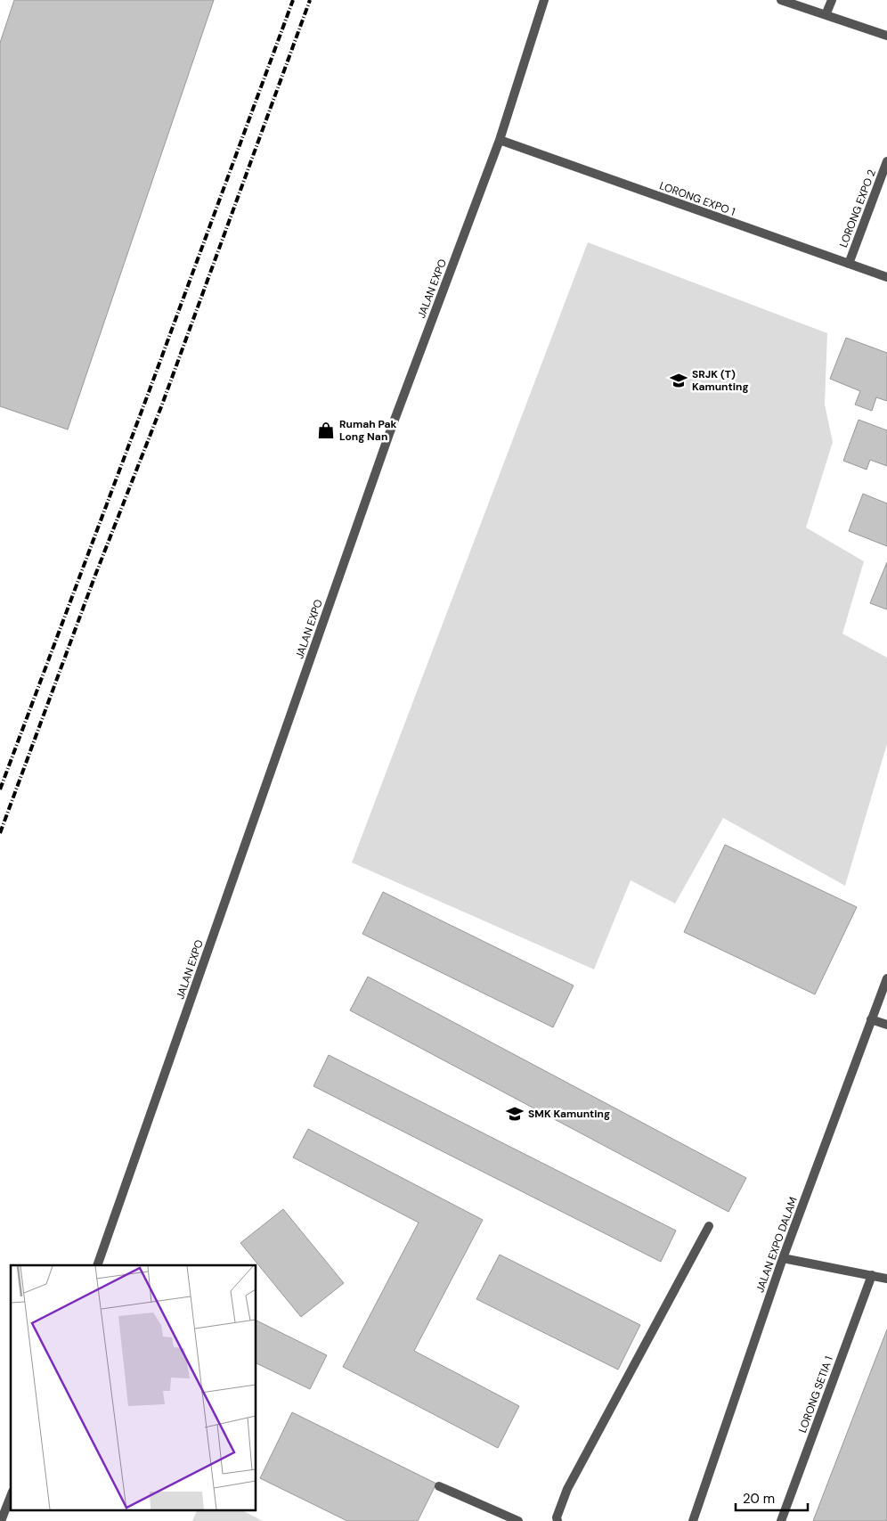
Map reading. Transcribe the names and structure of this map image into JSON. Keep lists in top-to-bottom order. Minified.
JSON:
{"streets":{"street":["LORONG EXPO 1","LORONG EXPO 2","JALAN EXPO","JALAN EXPO DALAM","LORONG SETIA 1"]},"crossings":[["LORONG EXPO 1","LORONG EXPO 2"],["LORONG EXPO 1","JALAN EXPO"]],"places":{"school or university":["SRJK (T) Kamunting","SMK Kamunting"],"shop":["Rumah Pak Long Nan"]},"scale_bar":"20 m"}
